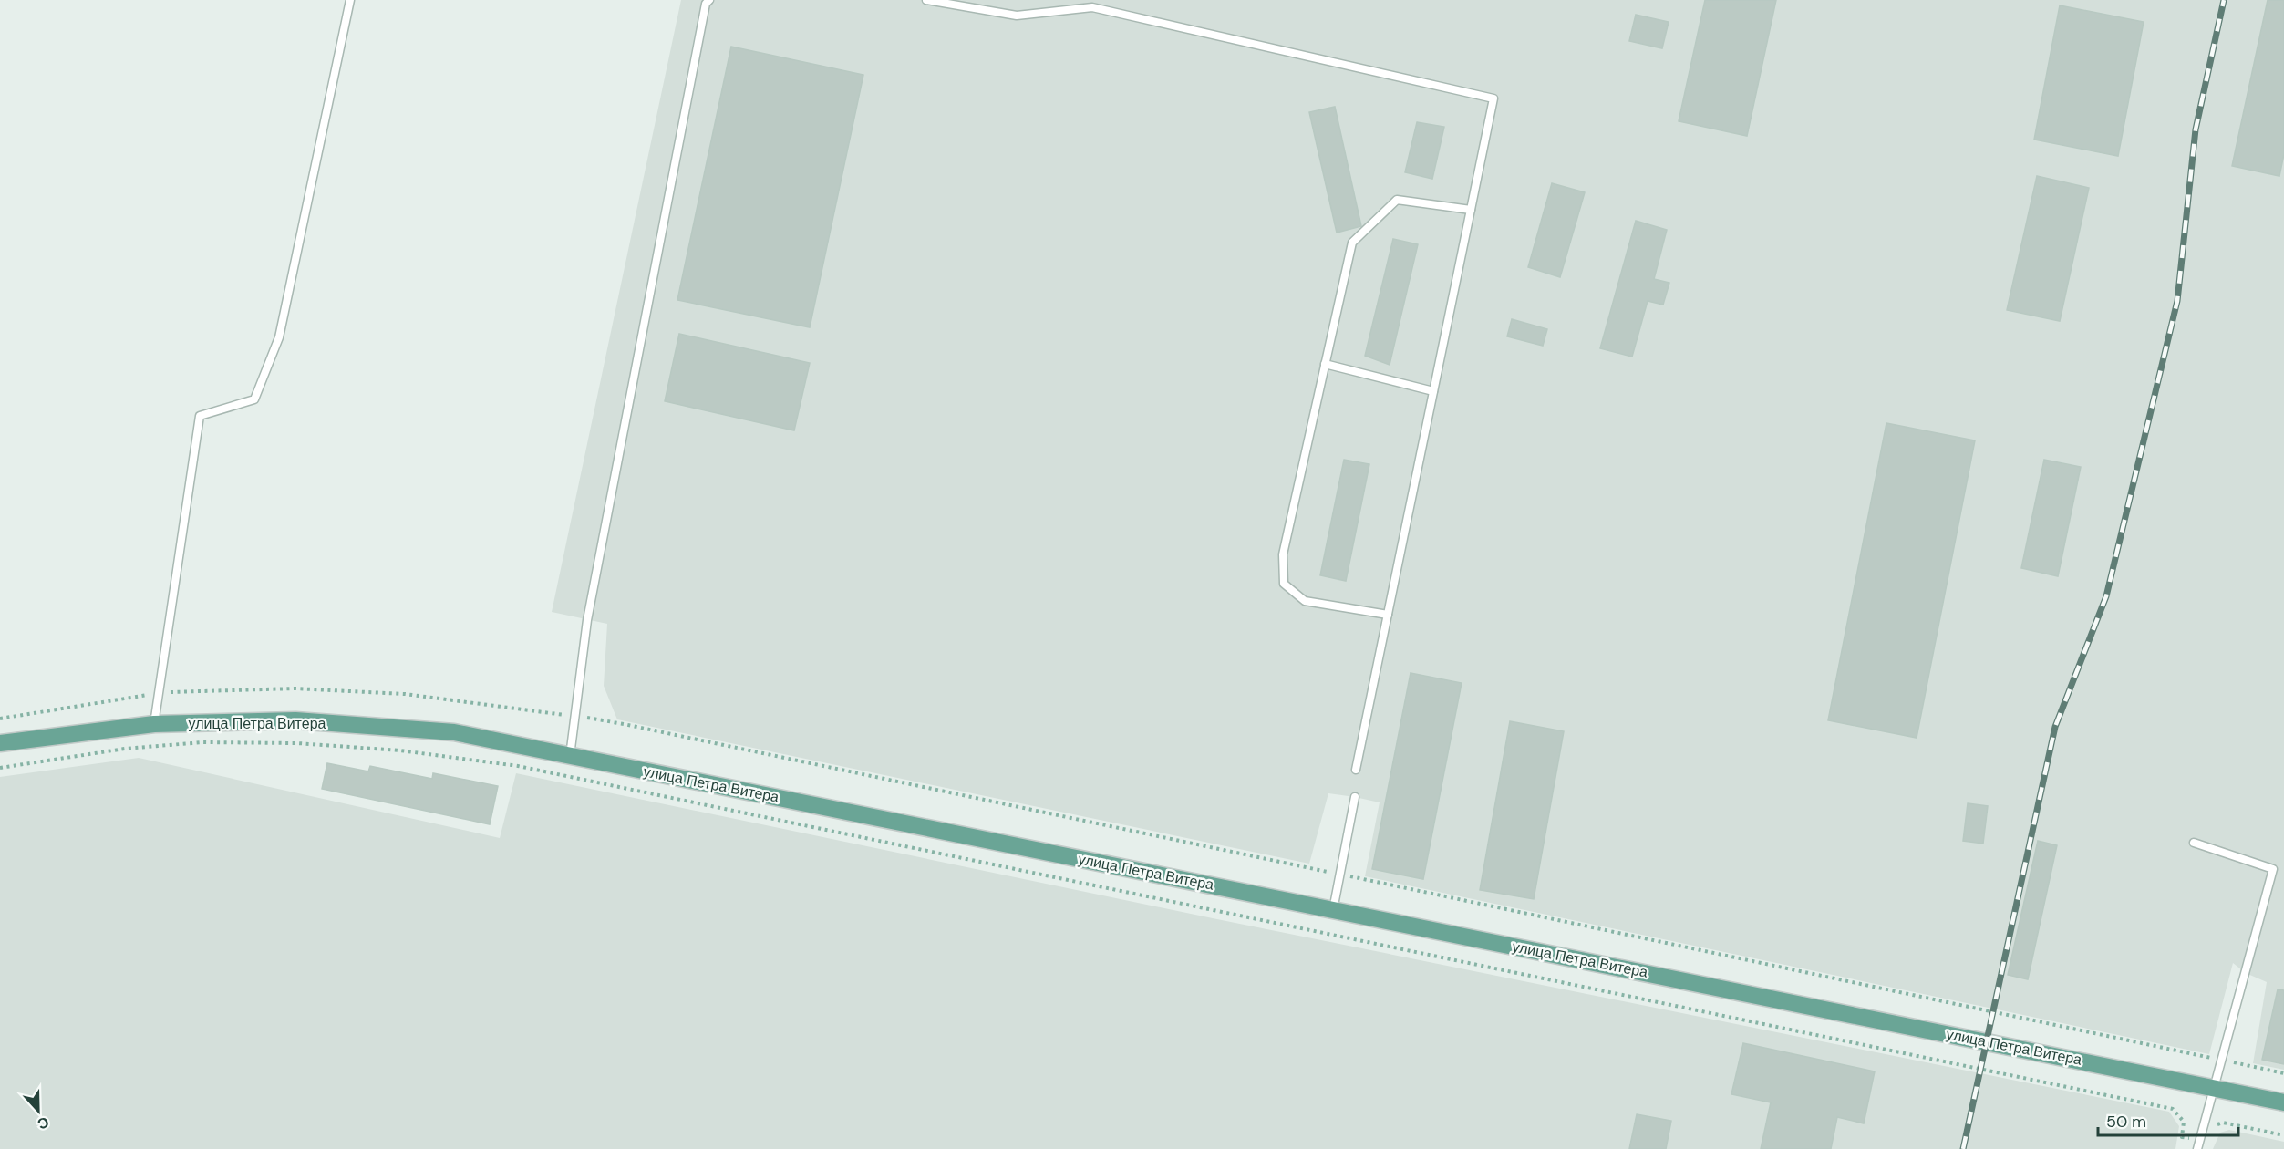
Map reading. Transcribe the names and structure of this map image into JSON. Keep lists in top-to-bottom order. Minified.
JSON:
{"streets":{"main road":["улица Петра Витера"]},"scale_bar":"50 m","north":"bottom"}
